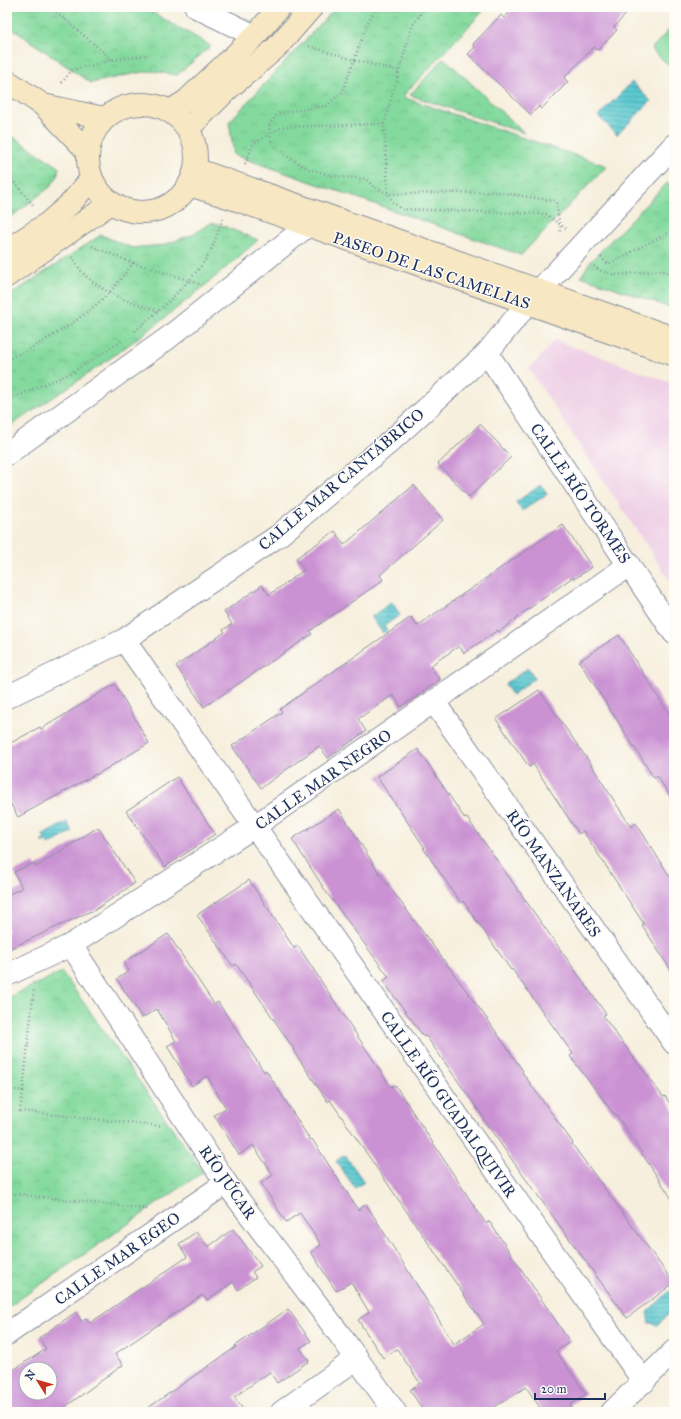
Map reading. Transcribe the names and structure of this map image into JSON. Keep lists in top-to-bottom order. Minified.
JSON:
{"streets":{"street":["PASEO DE LAS CAMELIAS","CALLE MAR CANTÁBRICO","CALLE RÍO TORMES","CALLE MAR NEGRO","RÍO MANZANARES","CALLE RÍO GUADALQUIVIR","RÍO JÚCAR","CALLE MAR EGEO"]},"crossings":[["PASEO DE LAS CAMELIAS","CALLE MAR CANTÁBRICO"],["CALLE MAR CANTÁBRICO","CALLE RÍO TORMES"],["CALLE MAR CANTÁBRICO","CALLE RÍO GUADALQUIVIR"],["CALLE RÍO TORMES","CALLE MAR NEGRO"],["CALLE MAR NEGRO","RÍO MANZANARES"],["CALLE MAR NEGRO","CALLE RÍO GUADALQUIVIR"],["CALLE MAR NEGRO","RÍO JÚCAR"],["RÍO JÚCAR","CALLE MAR EGEO"]],"scale_bar":"20 m","north":"top left"}
